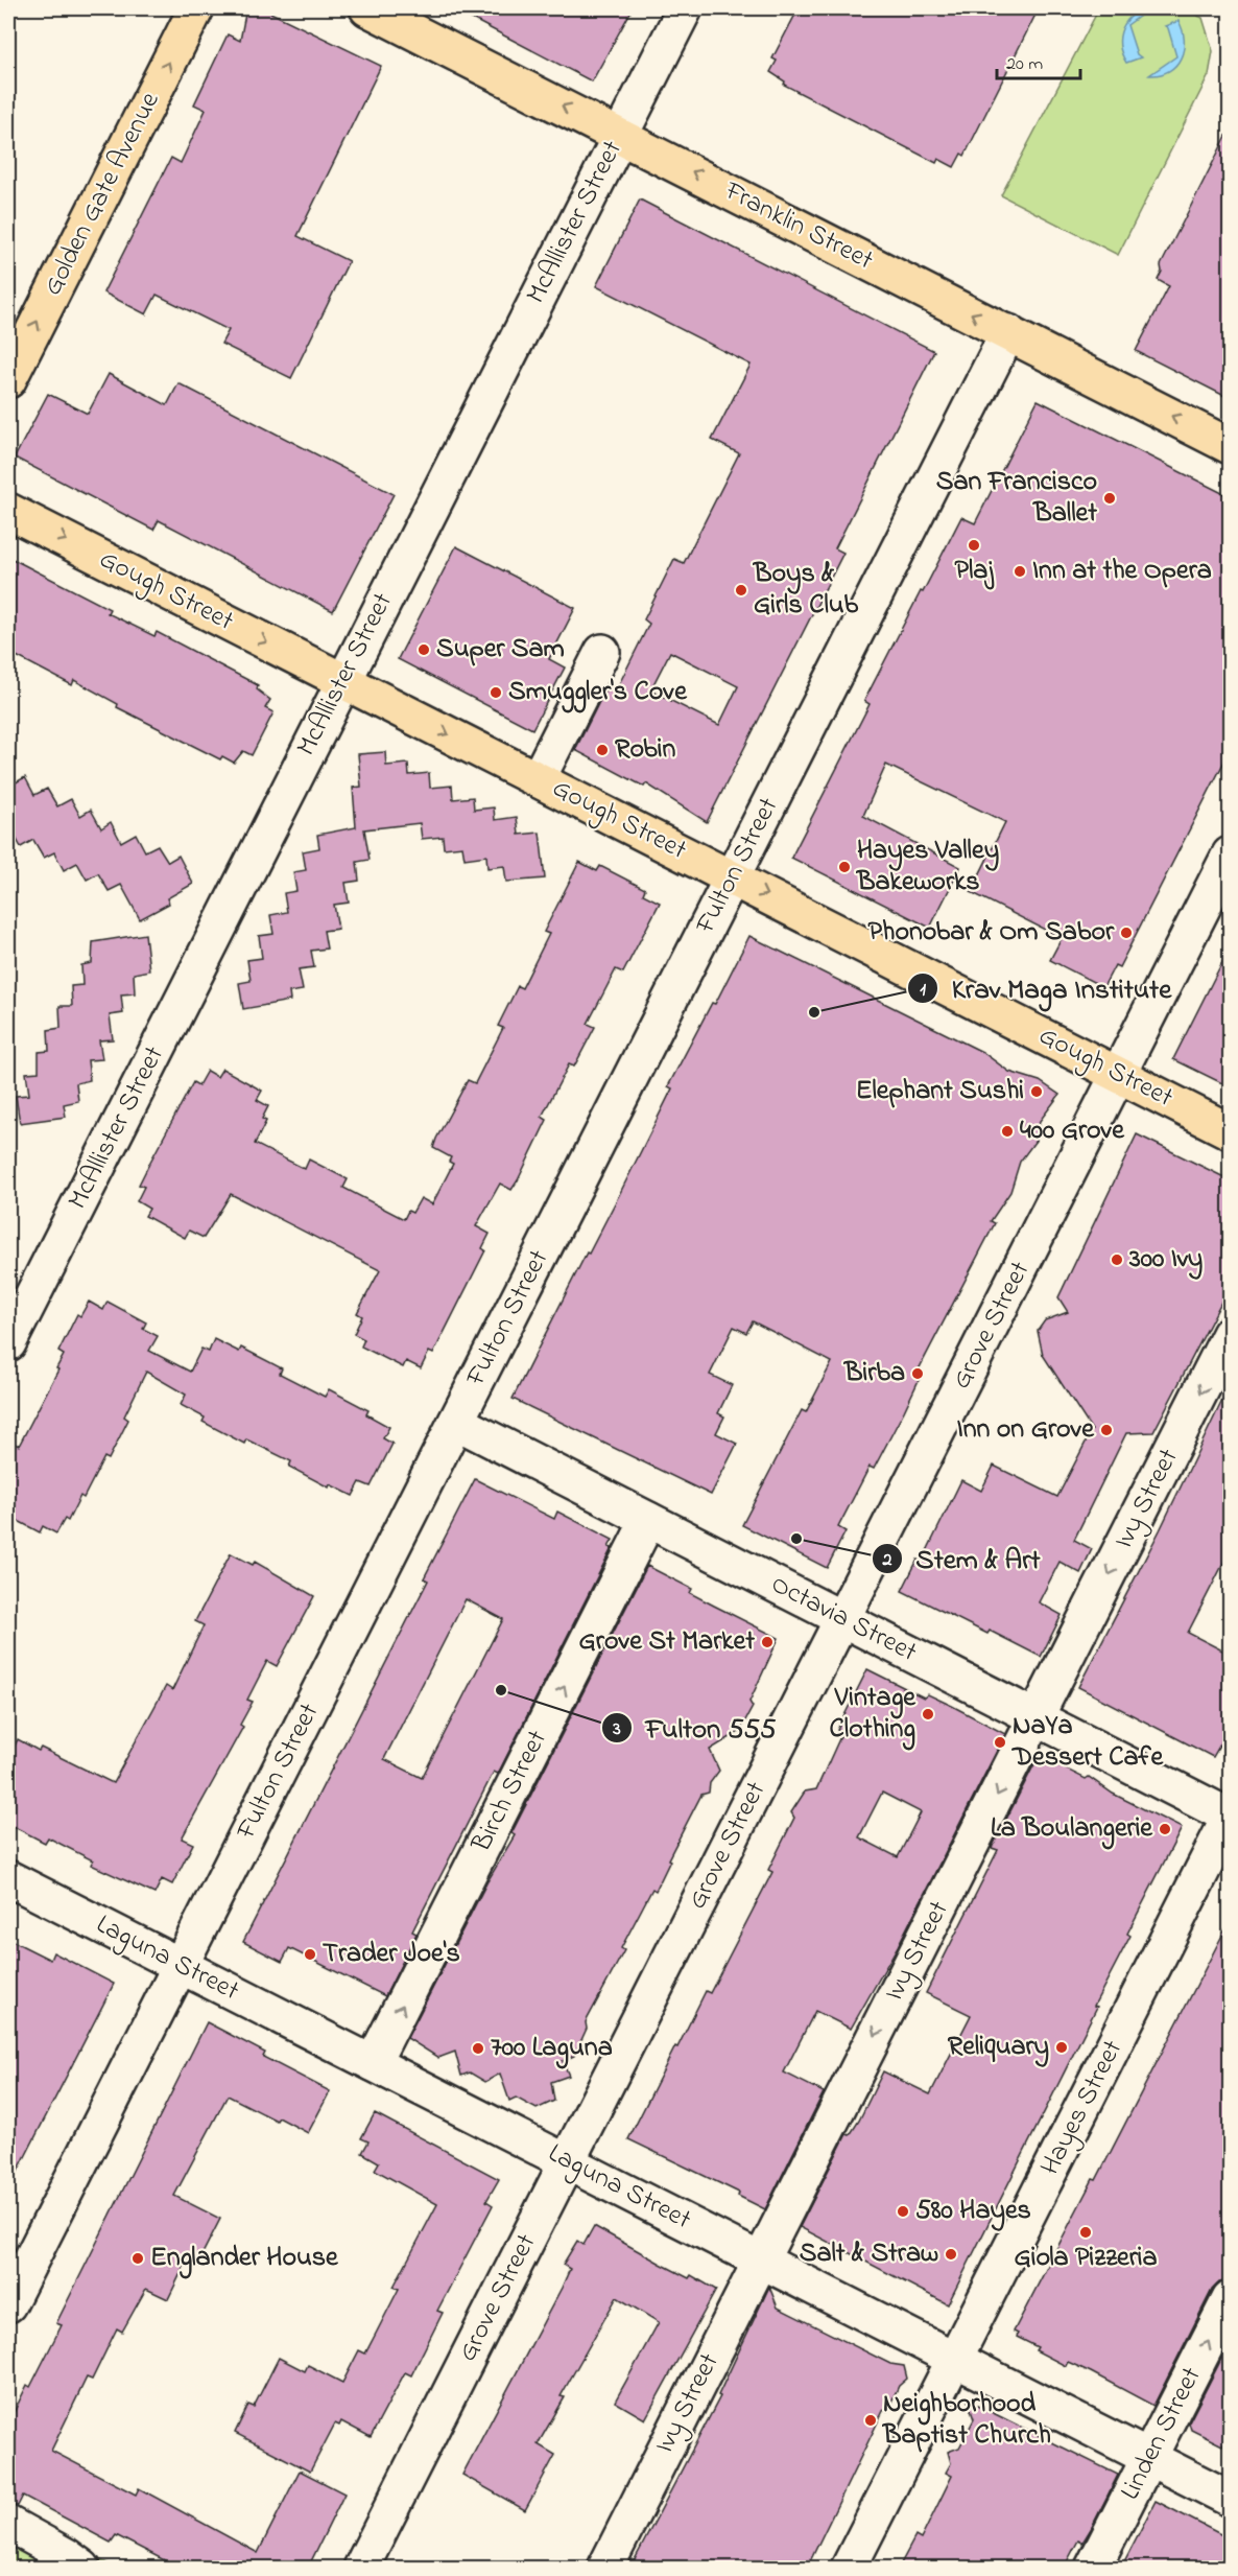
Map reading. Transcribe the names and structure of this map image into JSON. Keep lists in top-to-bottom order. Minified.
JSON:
{"streets":{"main road":["Golden Gate Avenue","Franklin Street","Gough Street"],"street":["McAllister Street","Fulton Street","Grove Street","Ivy Street","Octavia Street","Birch Street","Laguna Street","Hayes Street","Linden Street"]},"crossings":[["McAllister Street","Franklin Street"],["McAllister Street","Gough Street"],["Franklin Street","Fulton Street"],["Gough Street","Fulton Street"],["Gough Street","Grove Street"],["Fulton Street","Octavia Street"],["Fulton Street","Laguna Street"],["Grove Street","Octavia Street"],["Grove Street","Laguna Street"],["Ivy Street","Octavia Street"],["Ivy Street","Laguna Street"],["Octavia Street","Birch Street"],["Octavia Street","Hayes Street"],["Birch Street","Laguna Street"],["Laguna Street","Hayes Street"],["Laguna Street","Linden Street"]],"one_way":["Golden Gate Avenue","Franklin Street","Gough Street","Ivy Street","Birch Street","Linden Street"],"places":["San Francisco Ballet","Plaj","Inn at the Opera","Boys & Girls Club","Super Sam","Smuggler's Cove","Robin","Hayes Valley Bakeworks","Phonobar & Om Sabor","Krav Maga Institute","Elephant Sushi","400 Grove","300 Ivy","Birba","Inn on Grove","Stem & Art","Grove St Market","Fulton 555","Vintage Clothing","NaYa Dessert Cafe","La Boulangerie","Trader Joe's","Reliquary","700 Laguna","580 Hayes","Giola Pizzeria","Salt & Straw","Englander House","Neighborhood Baptist Church"],"scale_bar":"20 m"}
